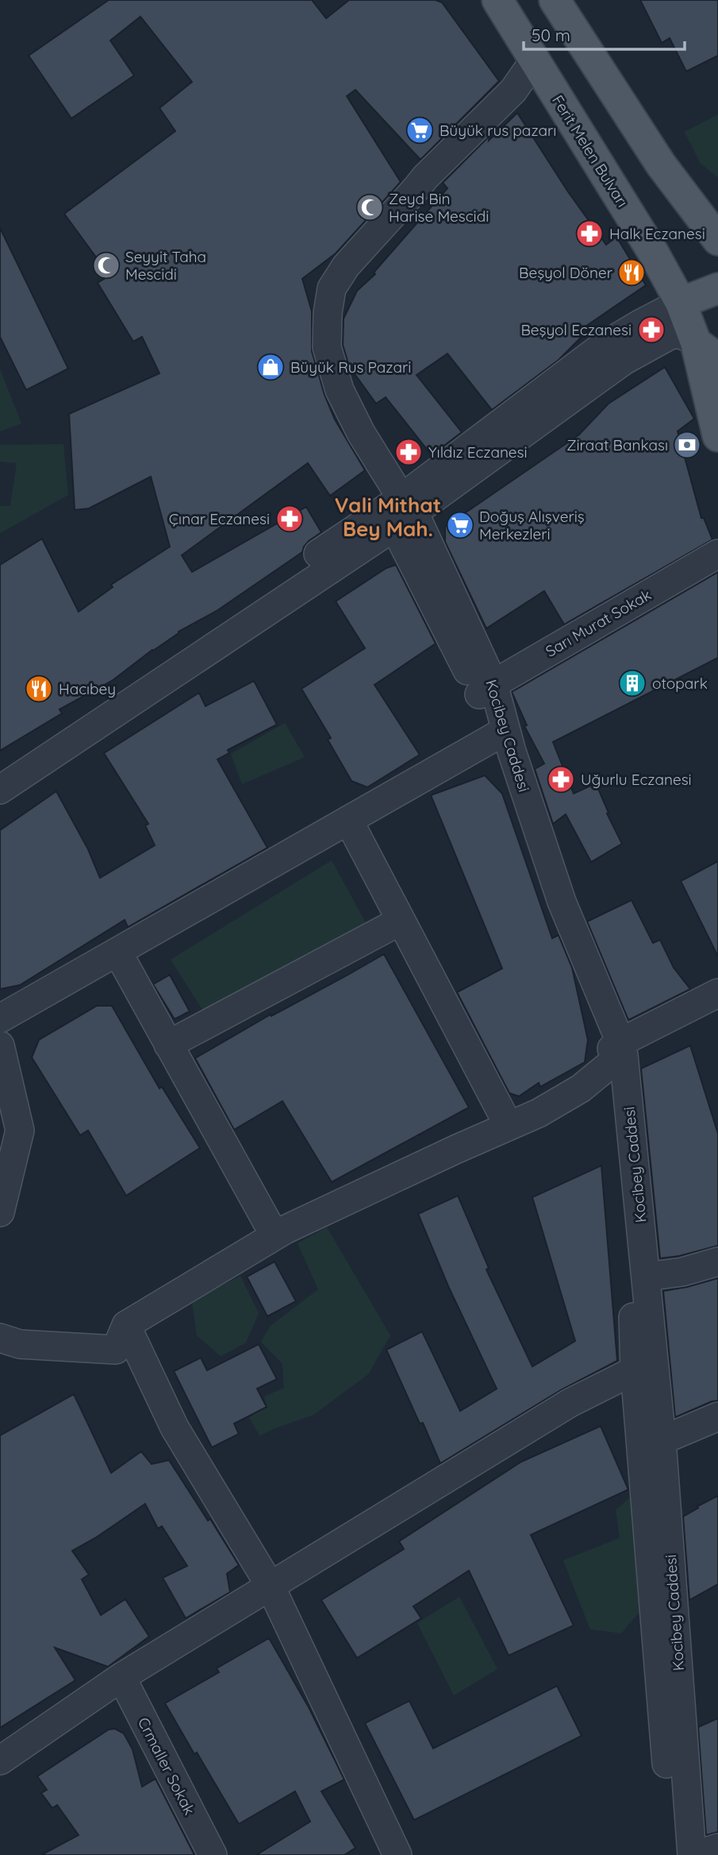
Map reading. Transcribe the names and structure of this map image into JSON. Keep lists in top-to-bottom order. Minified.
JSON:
{"streets":{"main road":["Ferit Melen Bulvarı"],"street":["Sarı Murat Sokak","Kocibey Caddesi","Crmaller Sokak"]},"crossings":[["Ferit Melen Bulvarı","Kocibey Caddesi"],["Sarı Murat Sokak","Kocibey Caddesi"]],"districts":["Vali Mithat Bey Mah."],"places":{"supermarket":["Büyük rus pazarı","Doğuş Alışveriş Merkezleri"],"mosque":["Zeyd Bin Harise Mescidi","Seyyit Taha Mescidi"],"pharmacy":["Halk Eczanesi","Beşyol Eczanesi","Yıldız Eczanesi","Çınar Eczanesi","Uğurlu Eczanesi"],"restaurant":["Beşyol Döner","Hacıbey"],"shop":["Büyük Rus Pazari"],"bank":["Ziraat Bankası"],"building":["otopark"]},"scale_bar":"50 m"}
